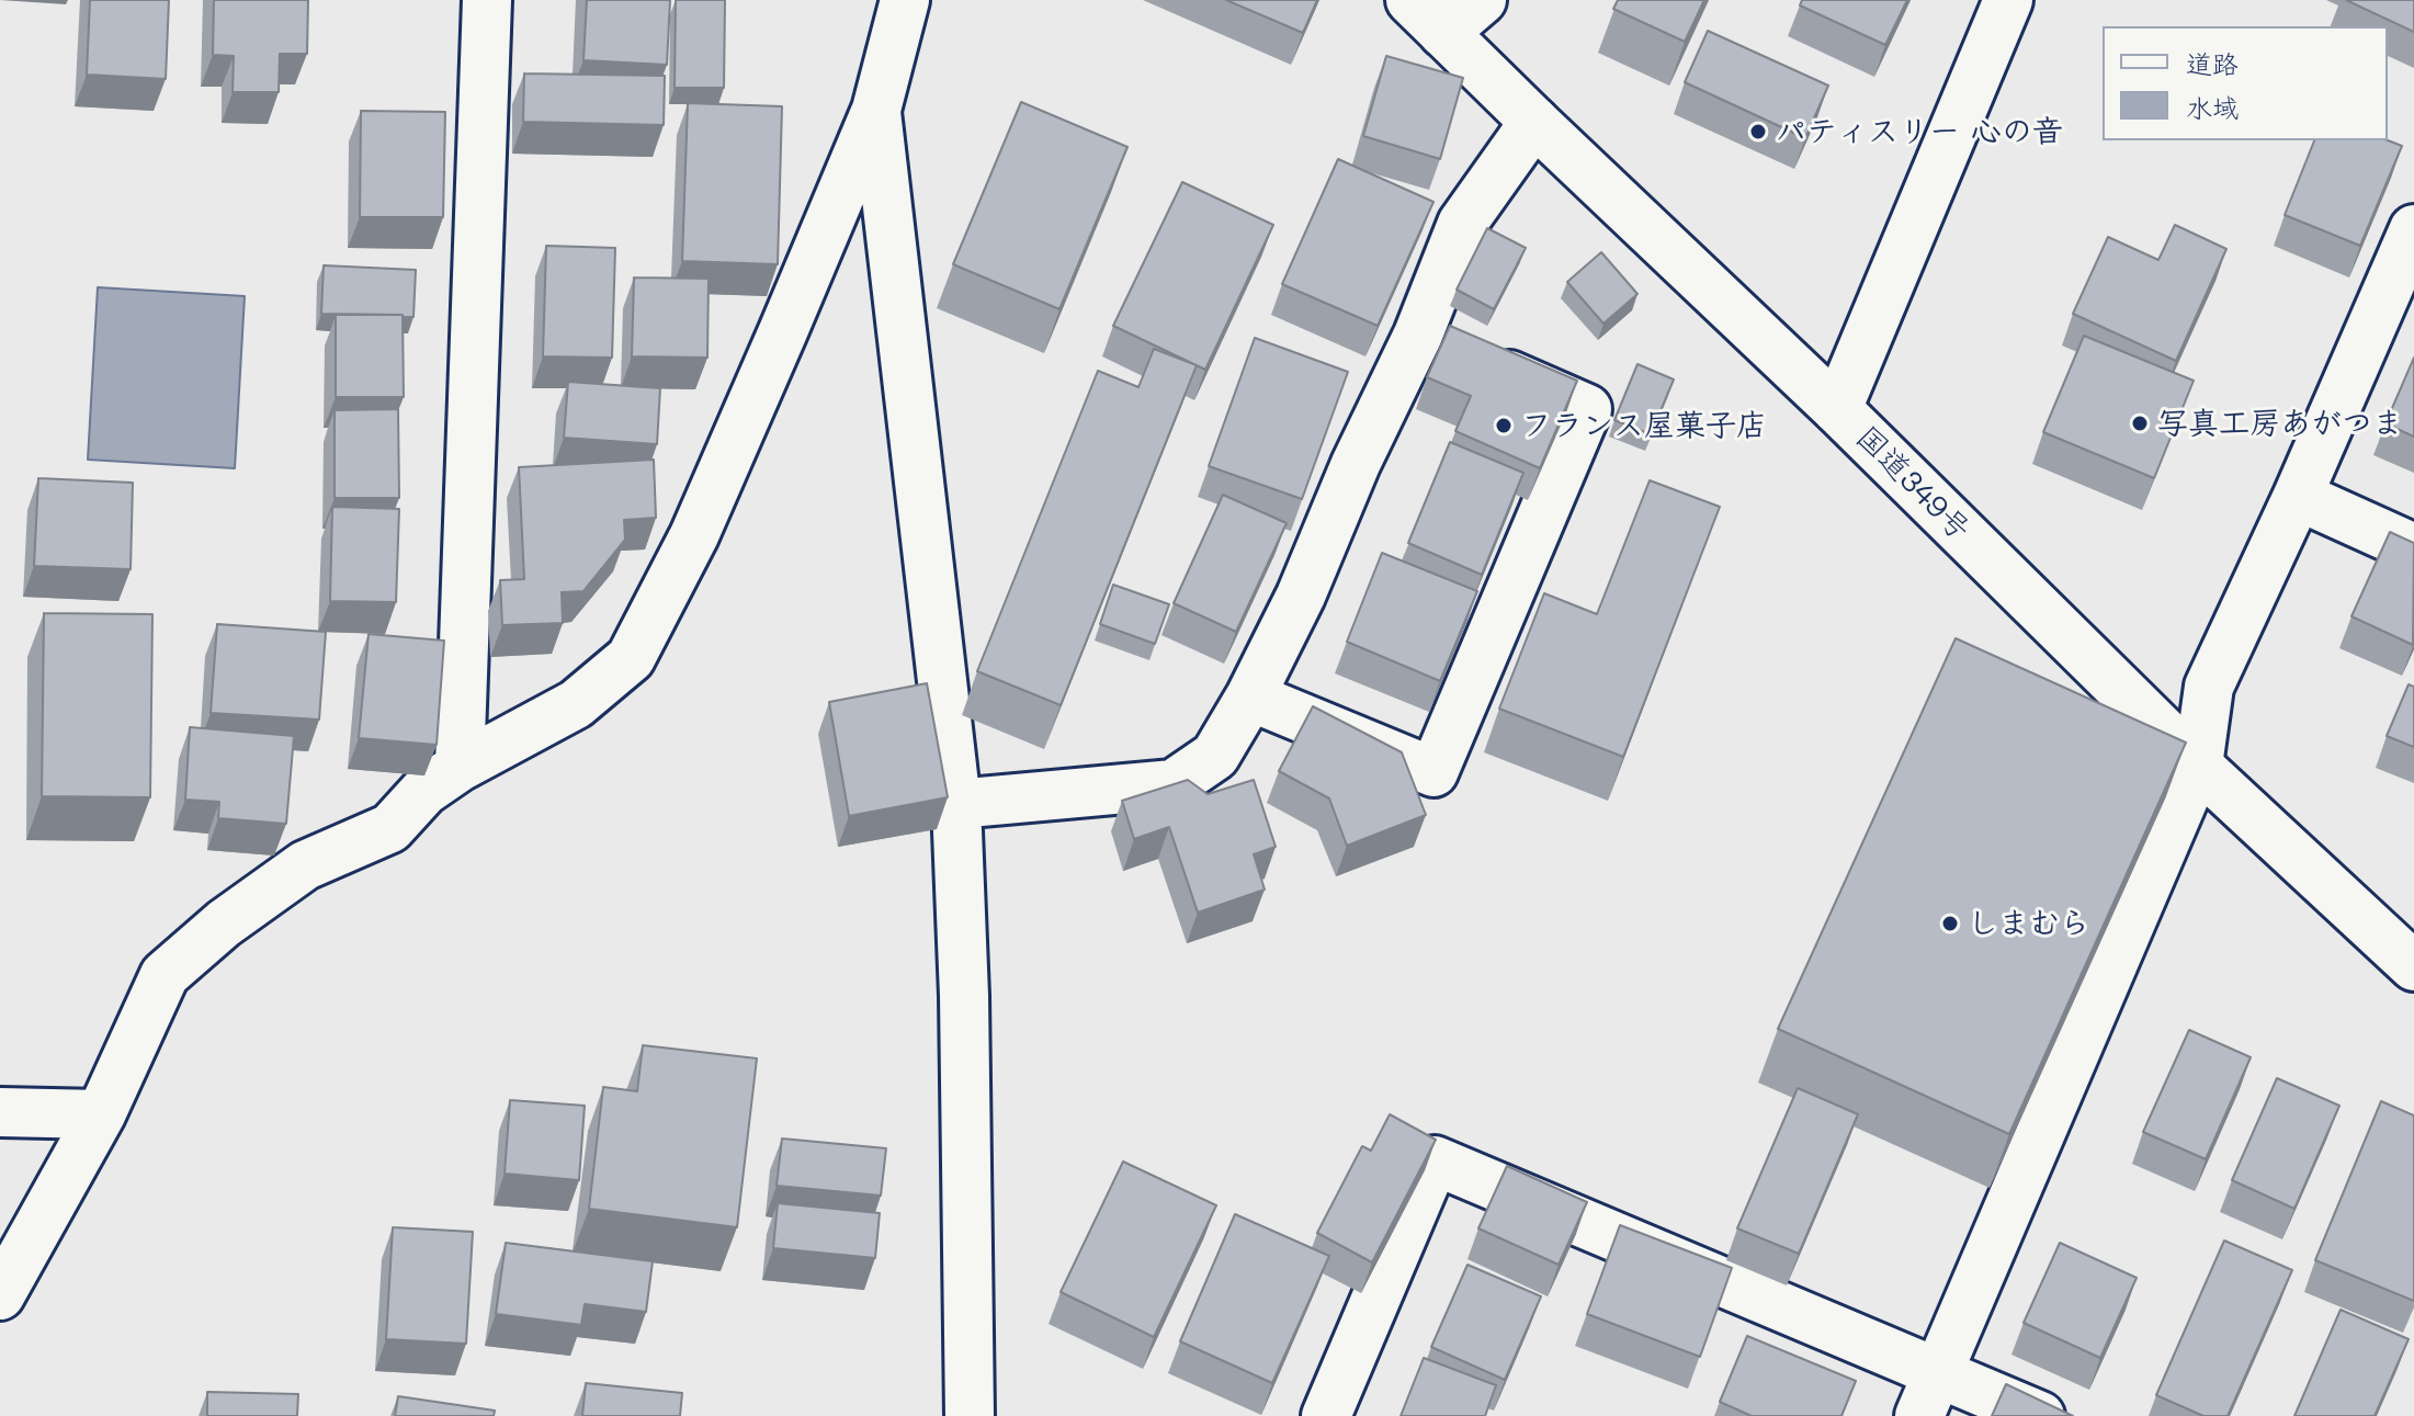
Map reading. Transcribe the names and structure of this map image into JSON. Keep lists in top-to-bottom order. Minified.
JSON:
{"streets":{"main road":["国道349号"]},"places":["パティスリー 心の音","写真工房あがつま","フランス屋菓子店","しまむら"],"legend":["道路","水域"]}
